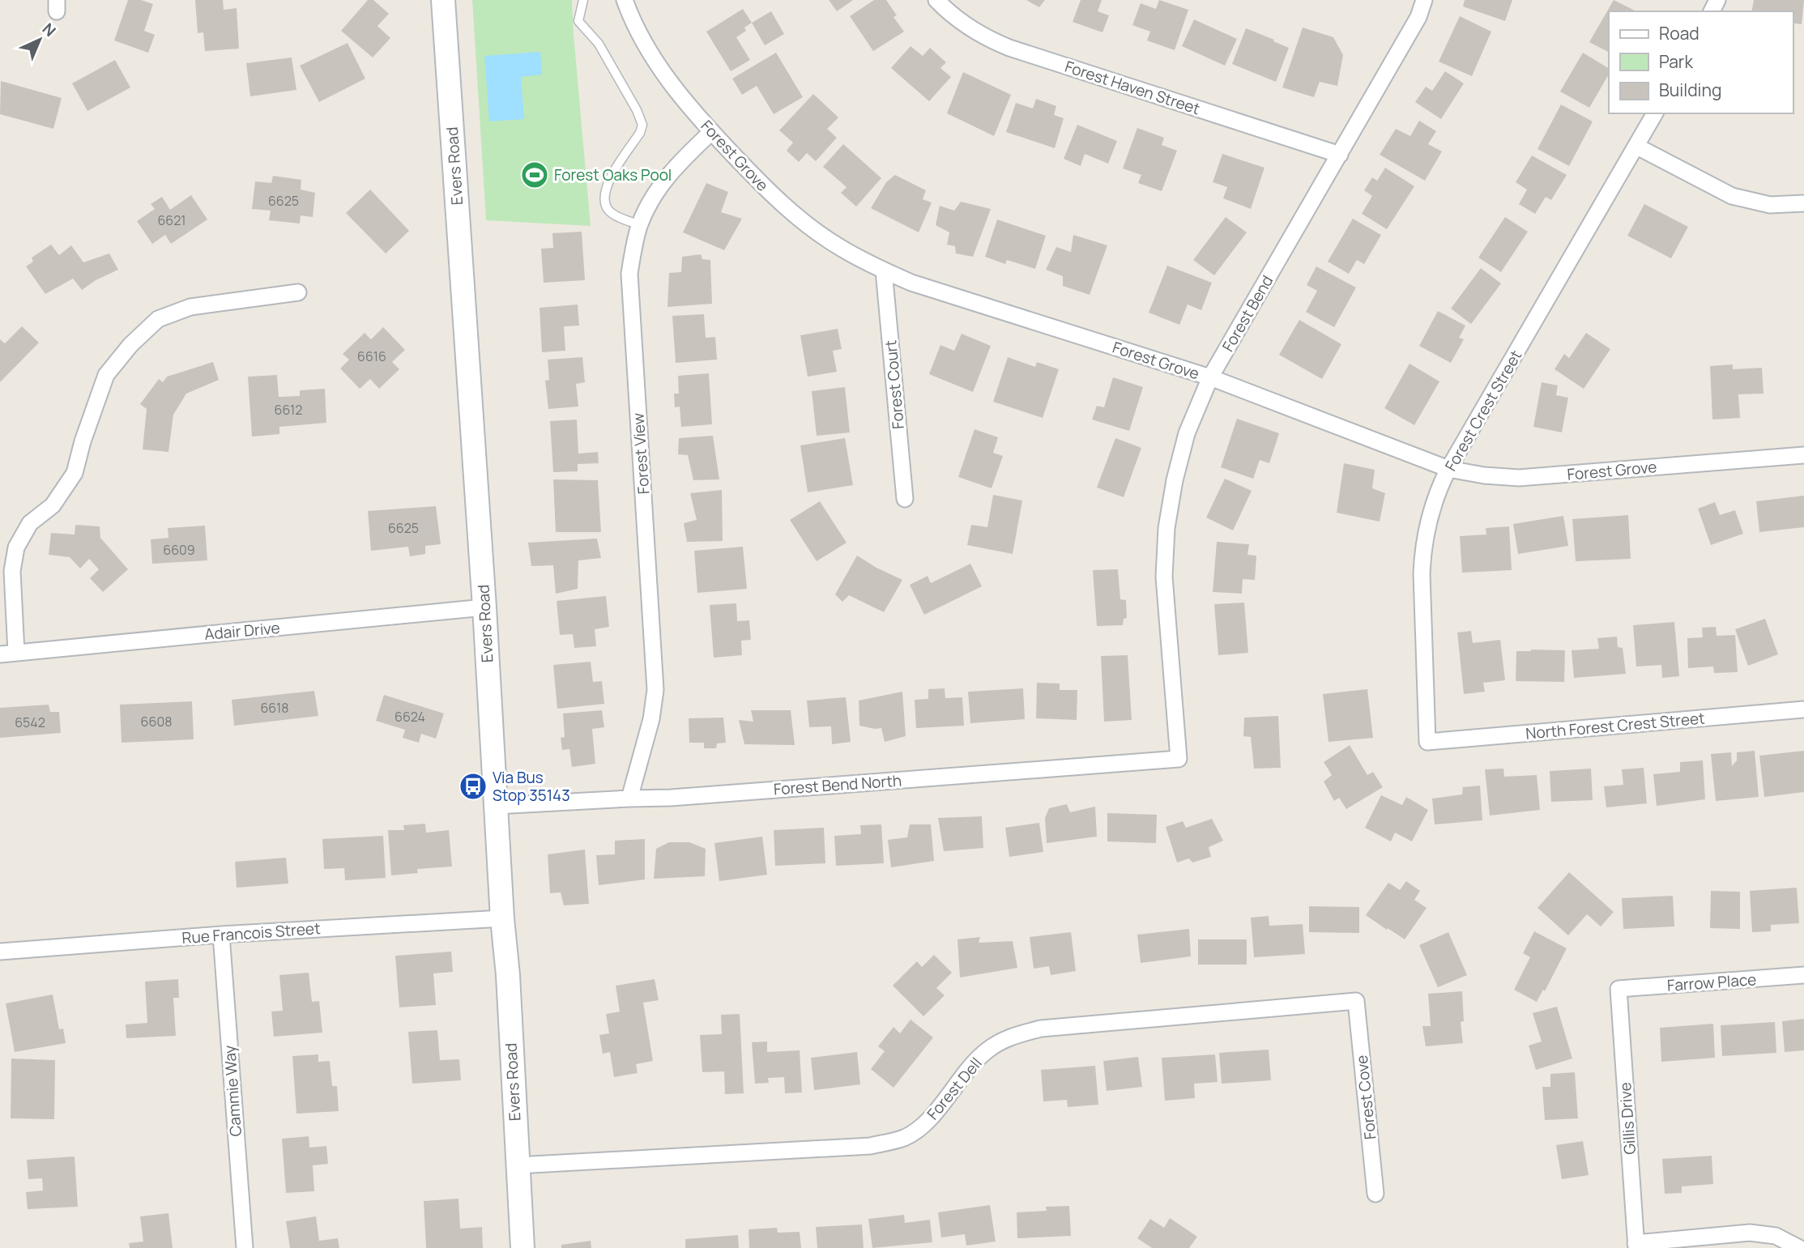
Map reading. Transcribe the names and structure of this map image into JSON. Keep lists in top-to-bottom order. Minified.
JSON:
{"streets":{"main road":["Evers Road"],"street":["Forest Haven Street","Forest Grove","Forest Bend","Forest Court","Forest Crest Street","Forest View","Adair Drive","North Forest Crest Street","Forest Bend North","Rue Francois Street","Farrow Place","Forest Dell","Cammie Way","Forest Cove","Gillis Drive"]},"crossings":[["Forest Haven Street","Forest Bend"],["Forest Grove","Forest Bend"],["Forest Grove","Forest Court"],["Forest Grove","Forest Crest Street"],["Forest Grove","Forest View"],["Evers Road","Adair Drive"],["Evers Road","Forest Bend North"],["Evers Road","Rue Francois Street"],["Evers Road","Forest Dell"],["Forest Bend","Forest Bend North"],["Forest Crest Street","North Forest Crest Street"],["Forest View","Forest Bend North"],["Rue Francois Street","Cammie Way"],["Farrow Place","Gillis Drive"],["Forest Dell","Forest Cove"]],"places":{"sports":["Forest Oaks Pool"],"bus stop":["Via Bus Stop 35143"]},"house_numbers":["6625","6621","6616","6612","6625","6609","6618","6624","6608","6542"],"legend":["Road","Park","Building"],"north":"top right"}
